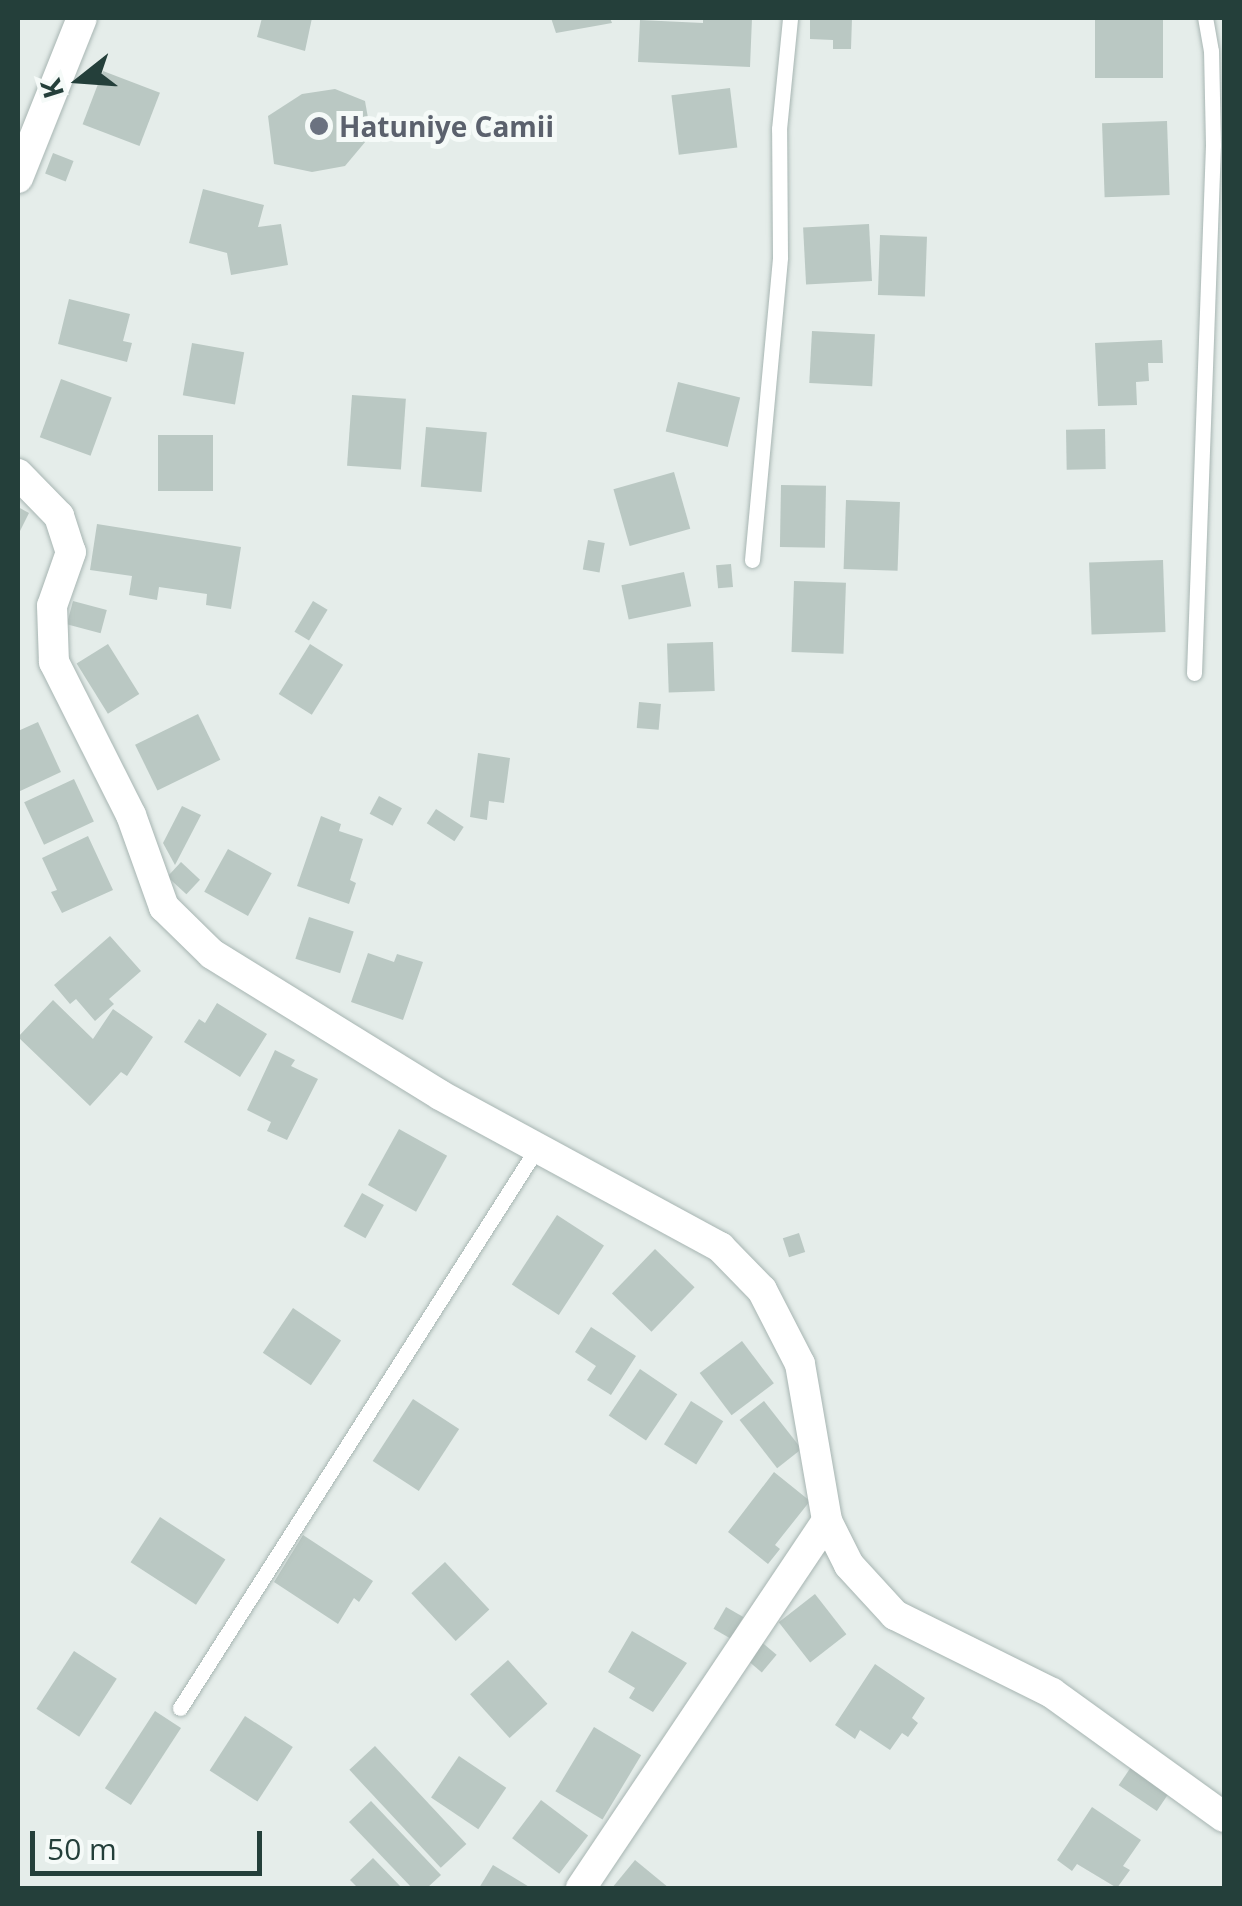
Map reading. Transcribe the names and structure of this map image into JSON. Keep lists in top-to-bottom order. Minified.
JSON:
{"places":["Hatuniye Camii"],"scale_bar":"50 m","north":"left"}
